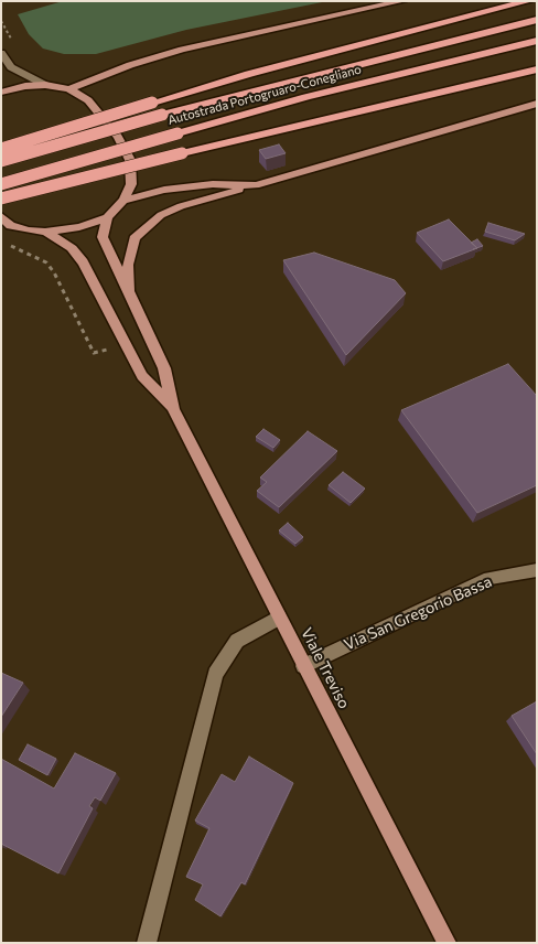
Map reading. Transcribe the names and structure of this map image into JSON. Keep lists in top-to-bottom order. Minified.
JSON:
{"streets":{"highway":["Autostrada Portogruaro-Conegliano"],"main road":["Viale Treviso"],"street":["Via San Gregorio Bassa"]},"crossings":[["Via San Gregorio Bassa","Viale Treviso"]]}
